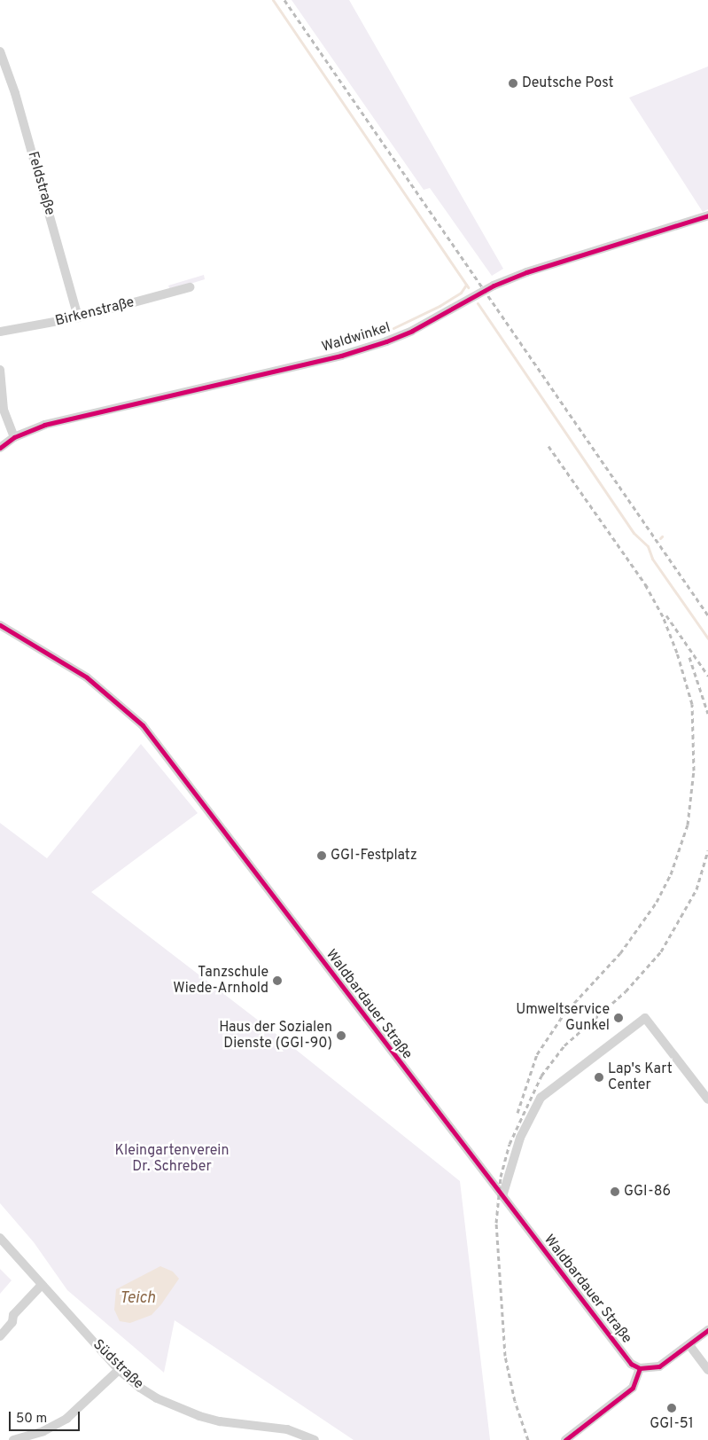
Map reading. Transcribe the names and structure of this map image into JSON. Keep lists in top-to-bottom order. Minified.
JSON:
{"streets":{"street":["Feldstraße","Birkenstraße","Waldwinkel","Waldbardauer Straße","Südstraße"]},"crossings":[["Feldstraße","Birkenstraße"]],"water":["Teich"],"parks":["Kleingartenverein Dr. Schreber"],"places":["Deutsche Post","GGI-Festplatz","Tanzschule Wiede-Arnhold","Umweltservice Gunkel","Haus der Sozialen Dienste (GGI-90)","Lap's Kart Center","GGI-86","GGI-51"],"scale_bar":"50 m"}
